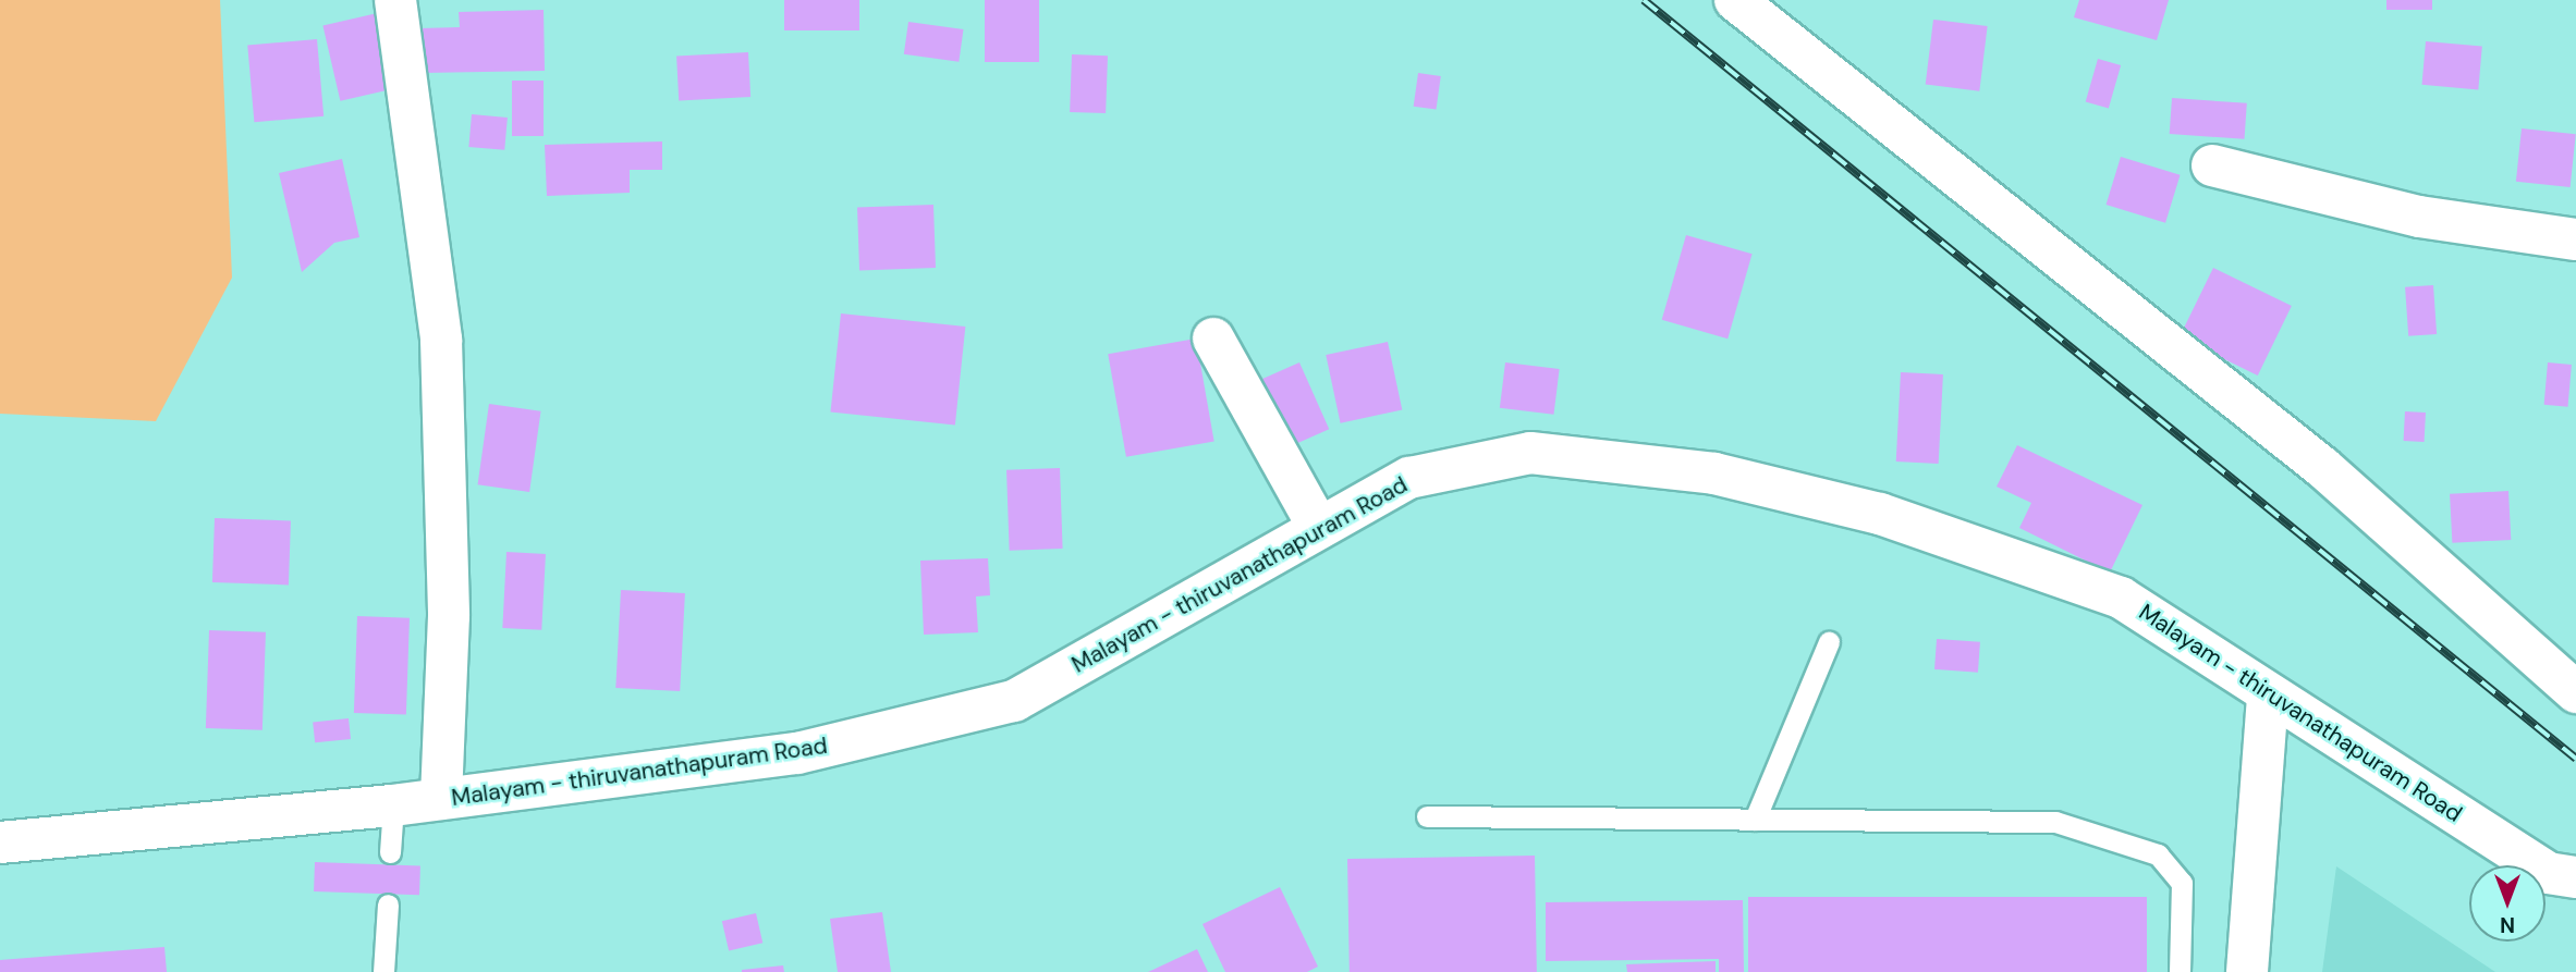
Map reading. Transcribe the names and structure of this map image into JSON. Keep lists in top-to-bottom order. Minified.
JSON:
{"streets":{"street":["Malayam - thiruvanathapuram Road"]},"north":"bottom"}
